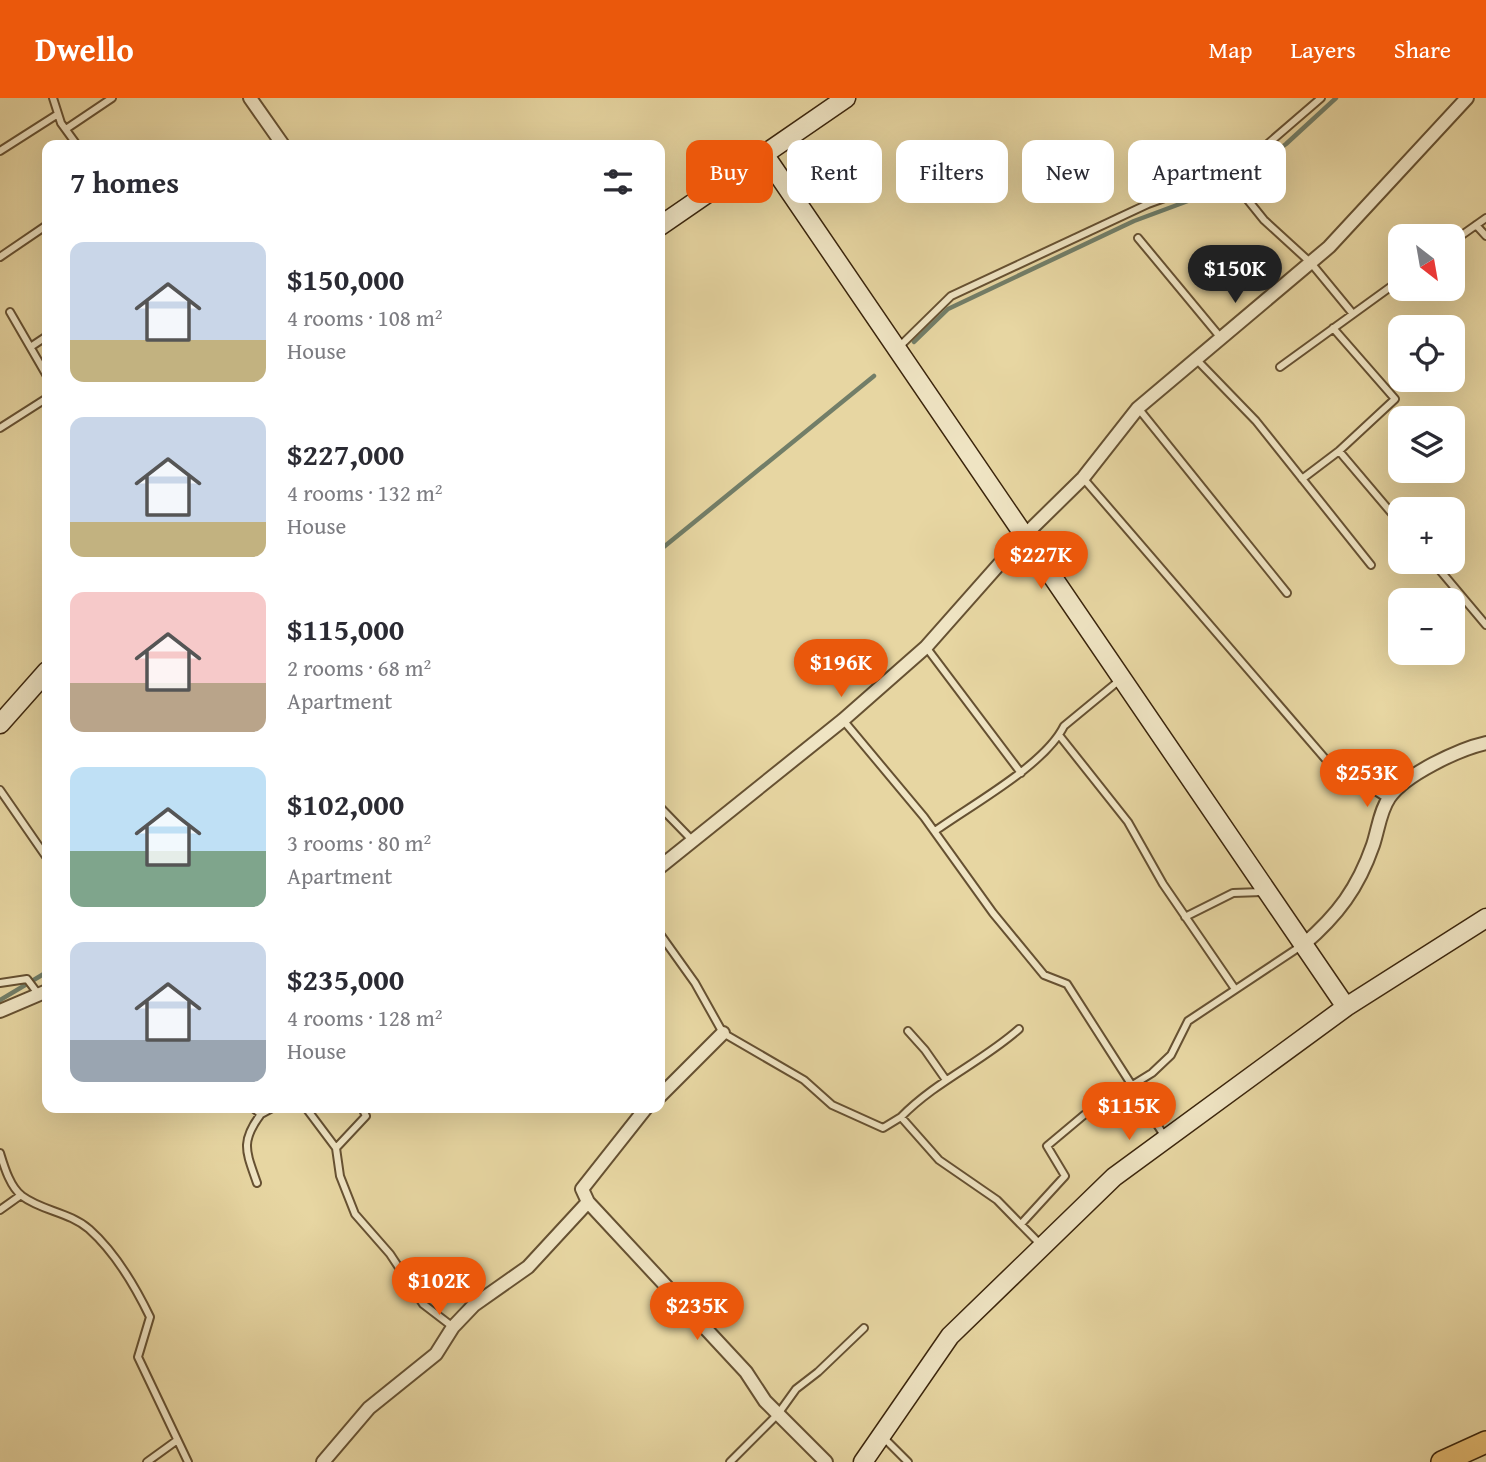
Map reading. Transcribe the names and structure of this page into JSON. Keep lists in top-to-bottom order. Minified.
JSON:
{"north":"bottom right","page":{"header":"Dwello","nav":["Map","Layers","Share"],"chip":["Buy","Rent","Filters","New","Apartment"],"heading":"7 homes","map_buttons":["+","−"],"list":[{"name":"$150,000","note":"4 rooms · 108 m² · House"},{"name":"$227,000","note":"4 rooms · 132 m² · House"},{"name":"$115,000","note":"2 rooms · 68 m² · Apartment"},{"name":"$102,000","note":"3 rooms · 80 m² · Apartment"},{"name":"$235,000","note":"4 rooms · 128 m² · House"}],"price":["$150K","$227K","$196K","$253K","$115K","$102K","$235K"]}}
